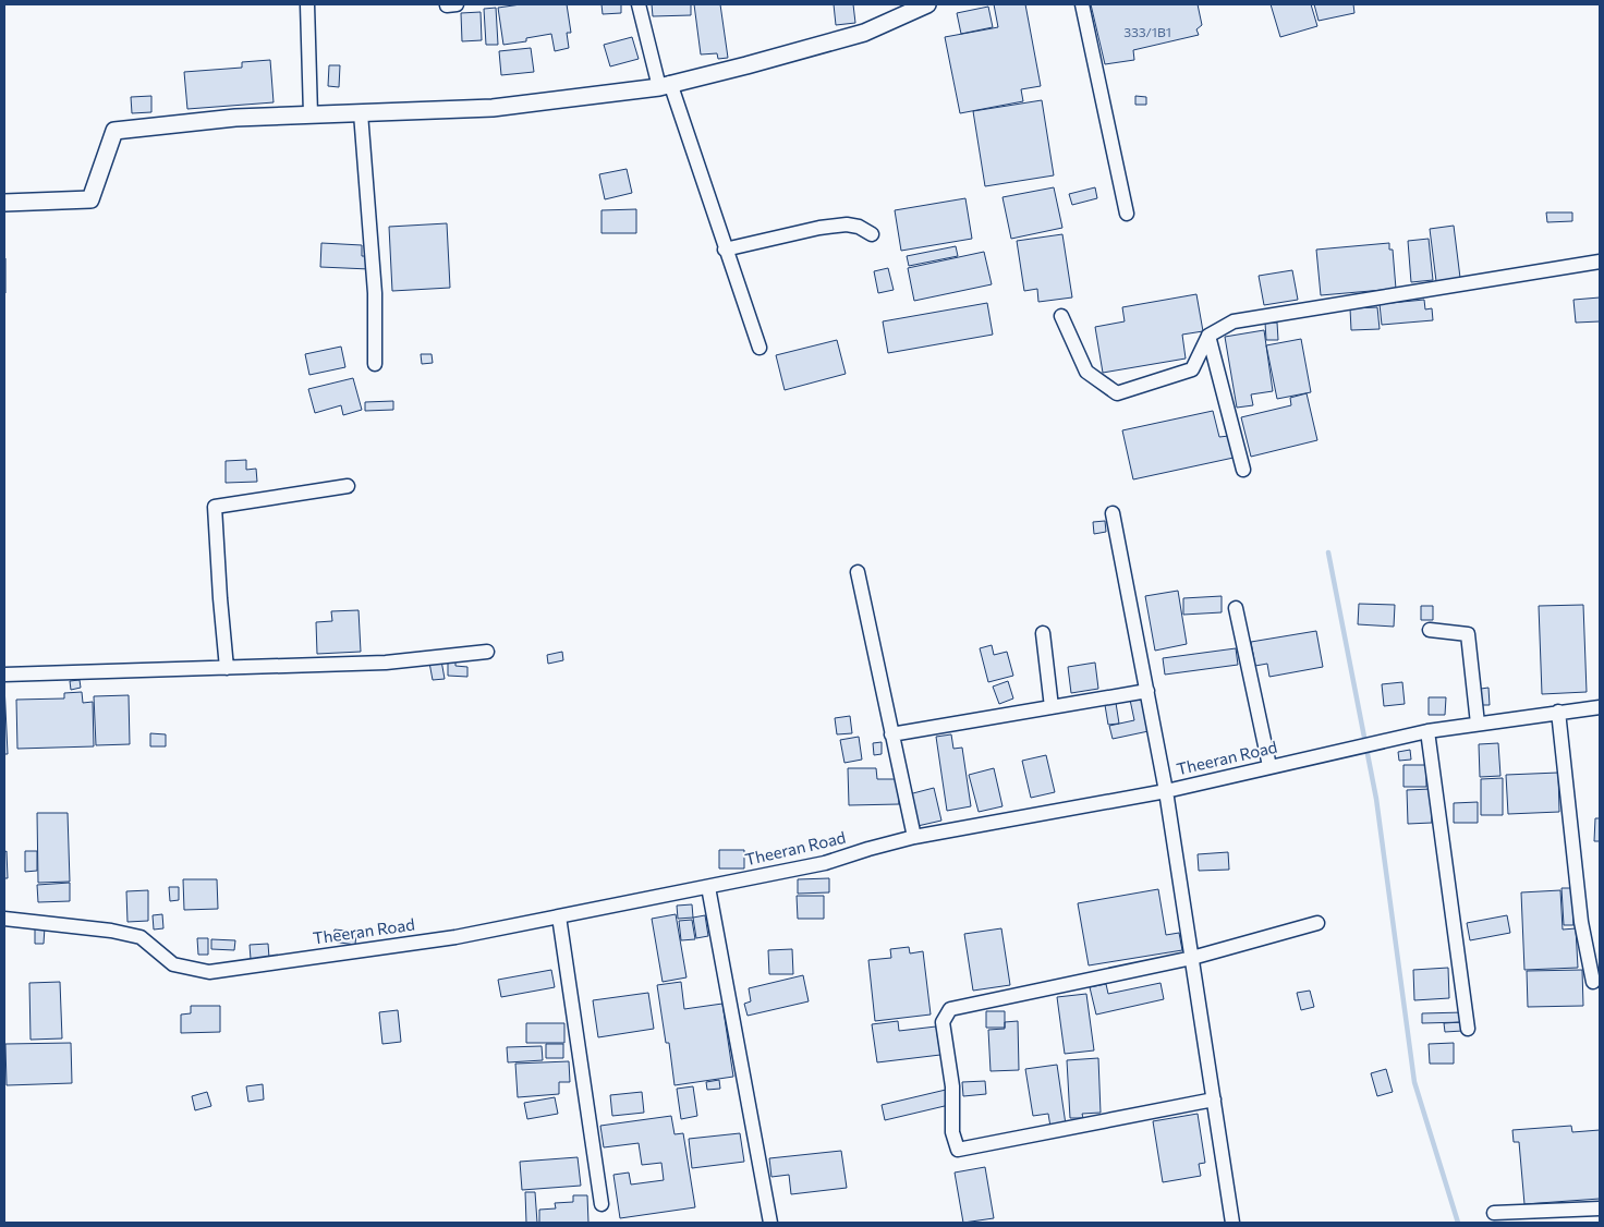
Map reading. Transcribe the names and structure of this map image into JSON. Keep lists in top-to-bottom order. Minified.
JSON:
{"streets":{"street":["Theeran Road"]},"house_numbers":["333/1B1"]}
